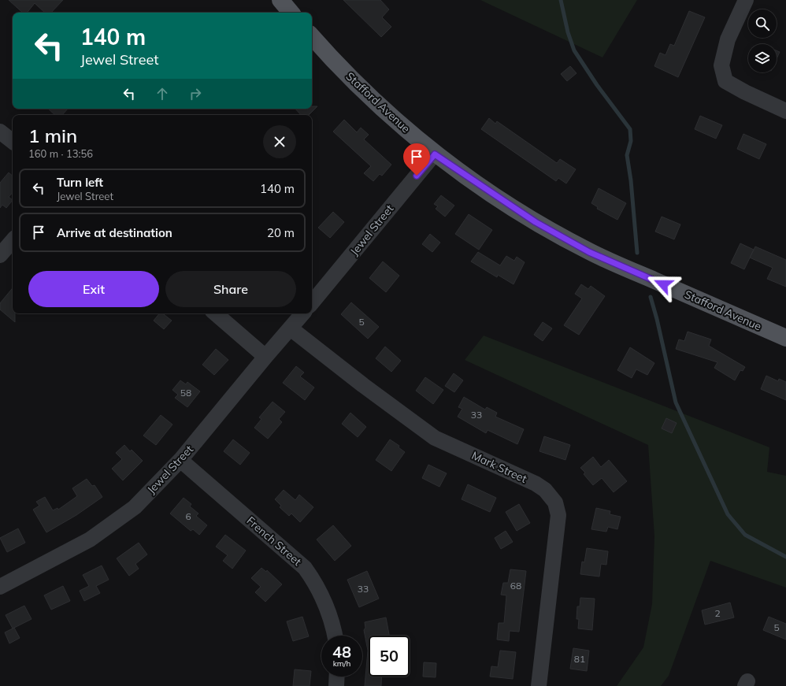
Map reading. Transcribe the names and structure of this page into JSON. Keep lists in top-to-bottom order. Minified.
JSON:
{"streets":{"main road":["Stafford Avenue"],"street":["Jewel Street","Mark Street","French Street"]},"crossings":[["Stafford Avenue","Jewel Street"],["Jewel Street","Mark Street"],["Jewel Street","French Street"]],"house_numbers":["5","58","33","6","68","33","2","5","81"],"page":{"turn":["140 m","Jewel Street"],"heading":["1 min","160 m · 13:56"],"list":[{"name":"Turn left","note":"Jewel Street","value":"140 m"},{"name":"Arrive at destination","value":"20 m"}],"buttons":["Exit","Share"],"speed":"48 km/h","limit":"50"}}
